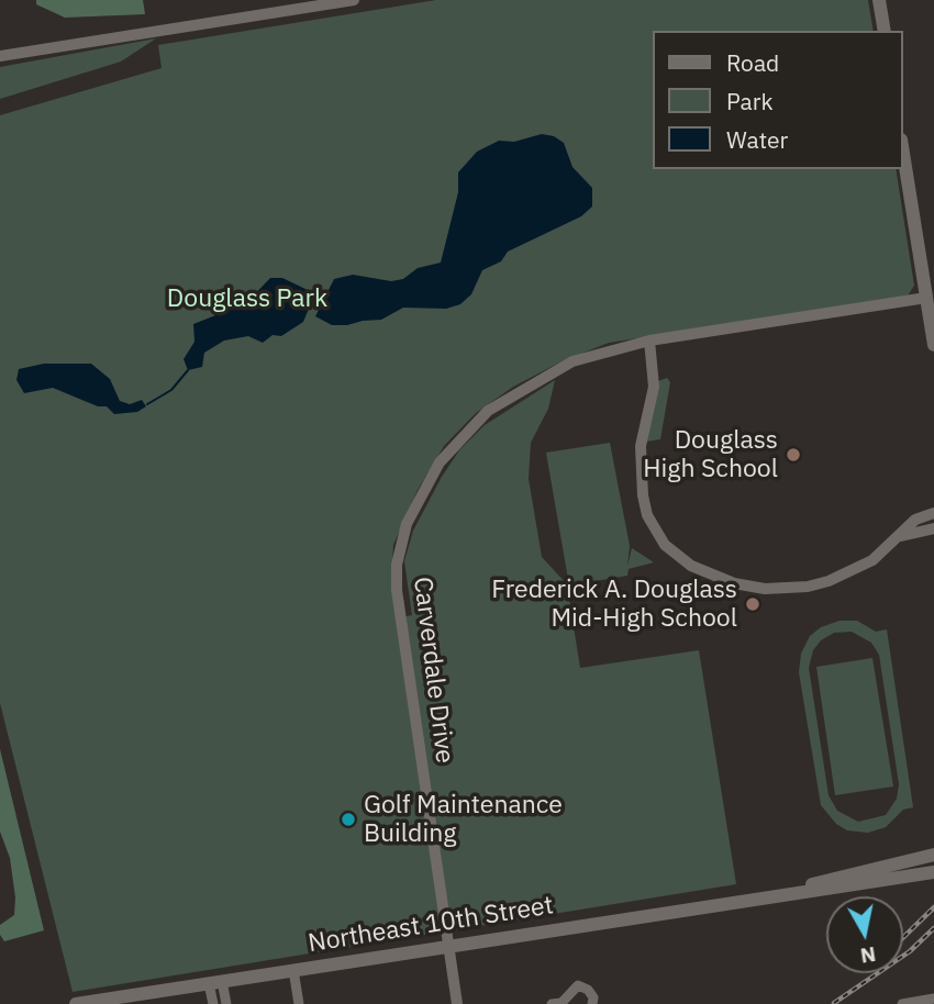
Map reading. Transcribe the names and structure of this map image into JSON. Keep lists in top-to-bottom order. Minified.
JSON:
{"streets":{"main road":["Northeast 10th Street"],"street":["Carverdale Drive"]},"crossings":[["Carverdale Drive","Northeast 10th Street"]],"parks":["Douglass Park"],"places":["Douglass High School","Frederick A. Douglass Mid-High School","Golf Maintenance Building"],"legend":["Road","Park","Water"],"north":"bottom"}
